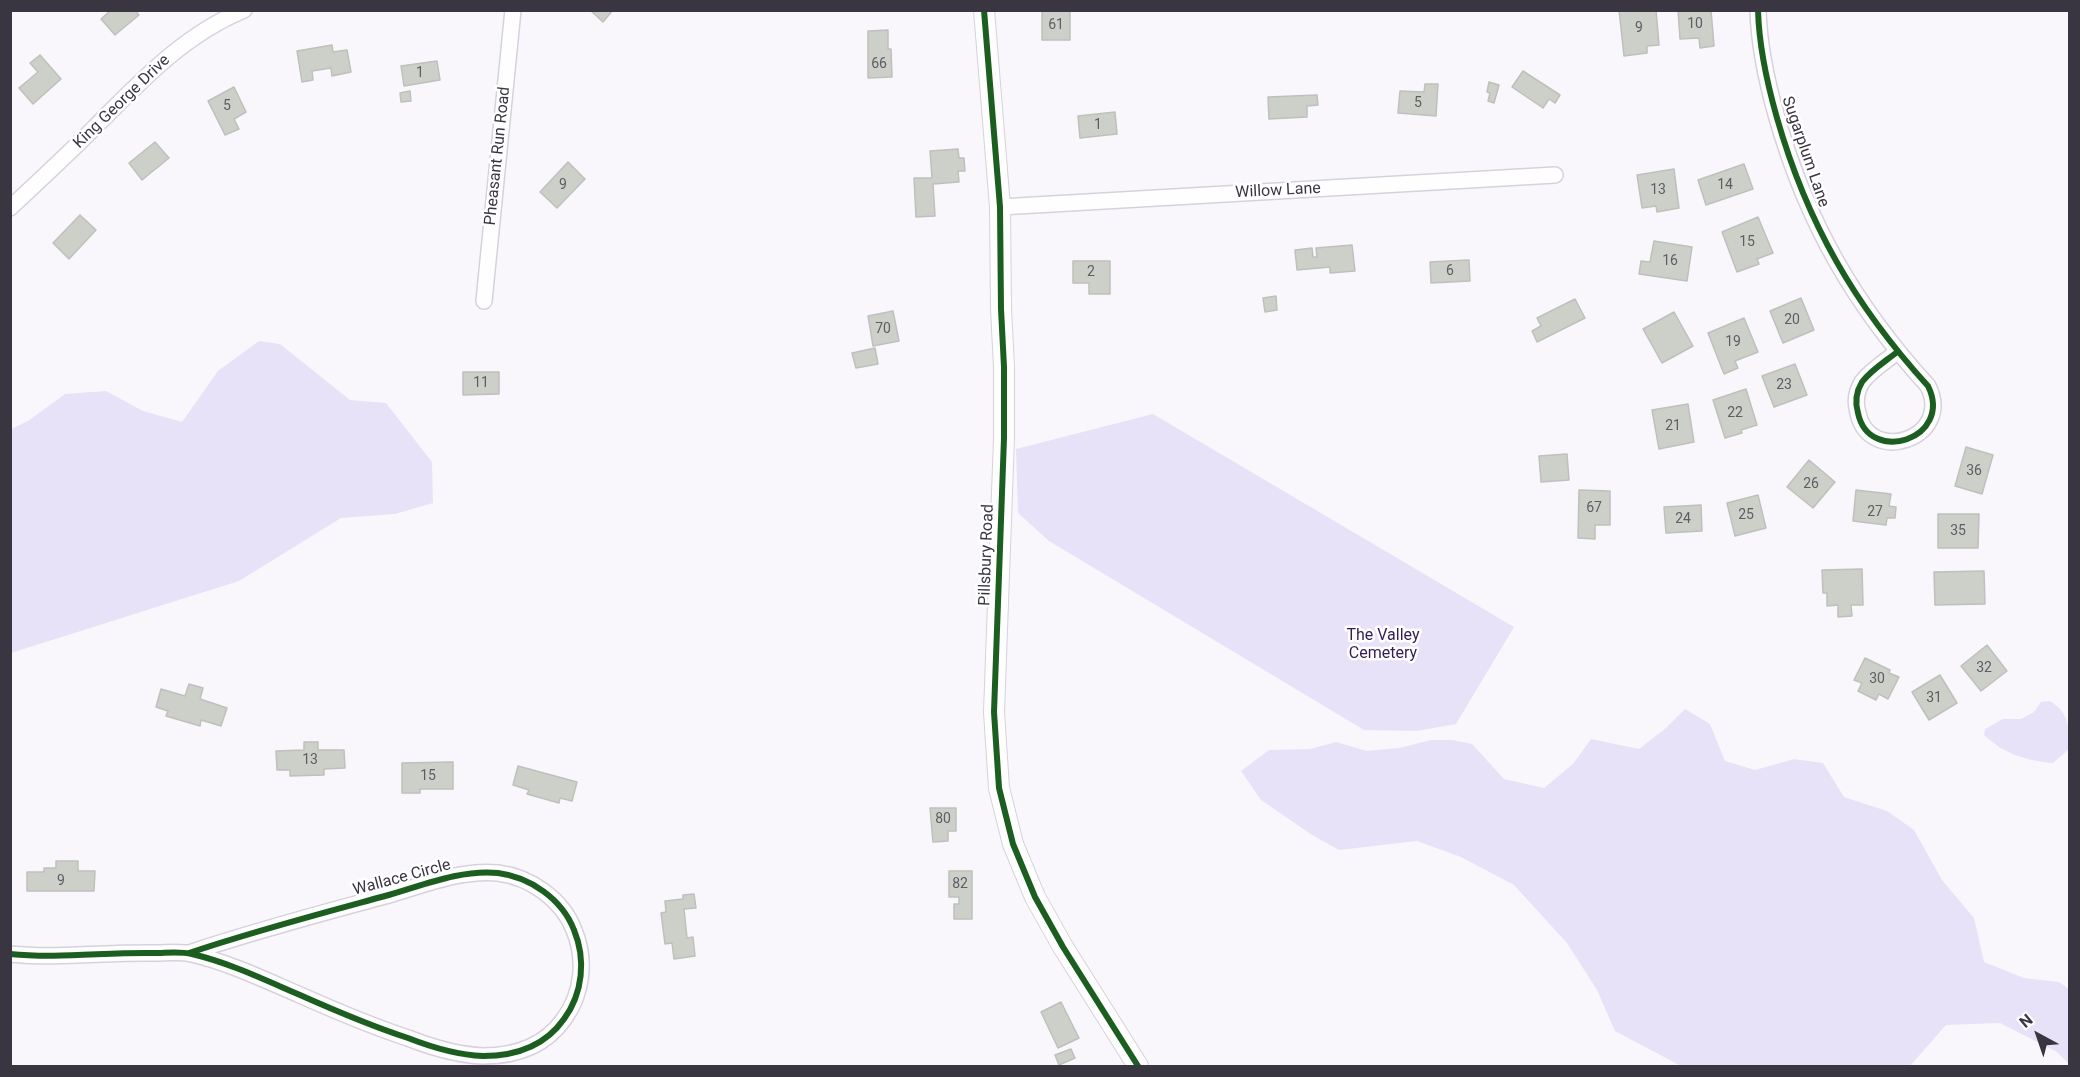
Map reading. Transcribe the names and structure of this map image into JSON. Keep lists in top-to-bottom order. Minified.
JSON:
{"streets":{"street":["King George Drive","Sugarplum Lane","Pheasant Run Road","Willow Lane","Pillsbury Road","Wallace Circle"]},"crossings":[["Willow Lane","Pillsbury Road"]],"parks":["The Valley Cemetery"],"house_numbers":["10","61","9","66","1","5","5","1","9","14","13","15","16","6","2","20","70","19","11","23","22","21","36","26","67","27","25","24","35","32","30","31","13","15","80","9","82"],"north":"top left"}
